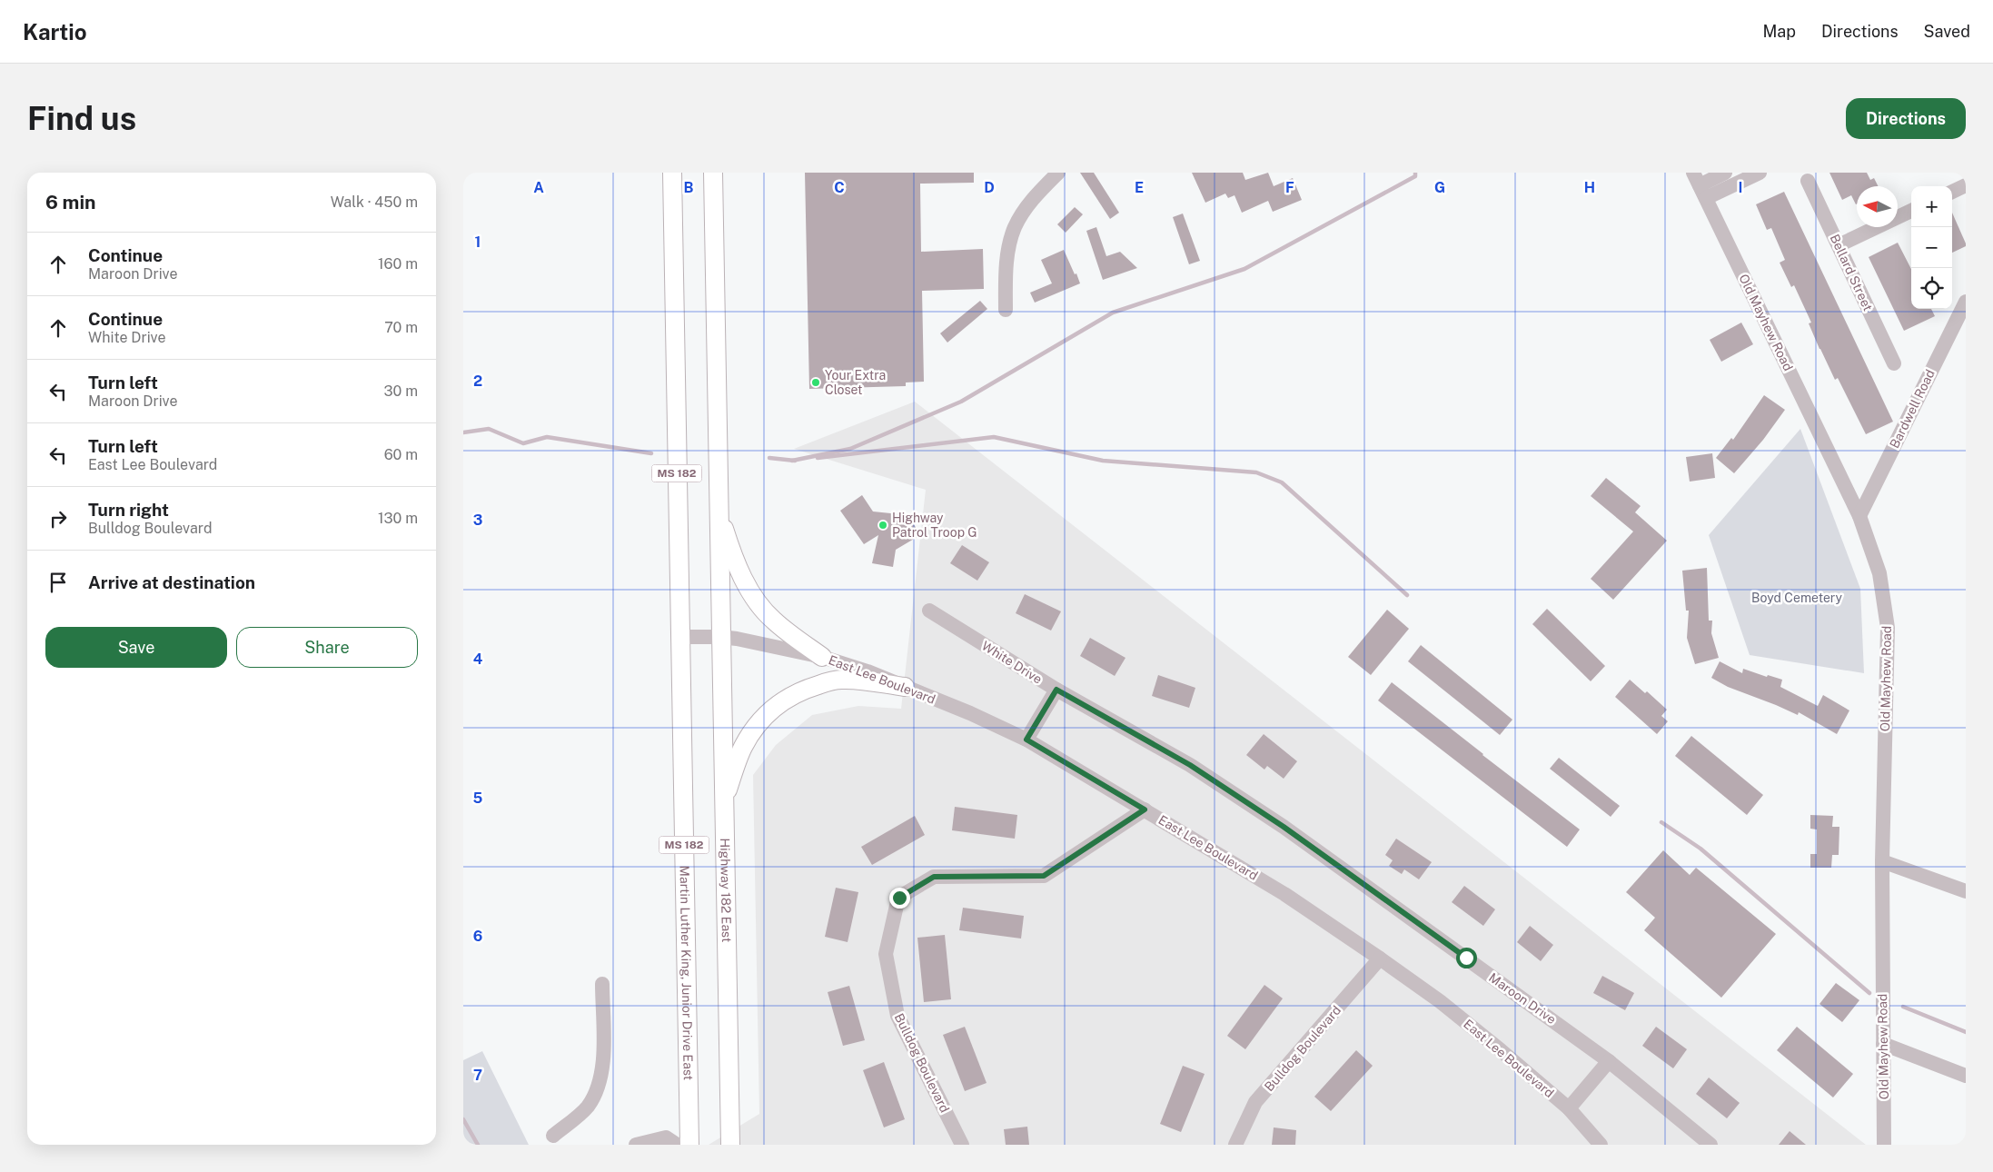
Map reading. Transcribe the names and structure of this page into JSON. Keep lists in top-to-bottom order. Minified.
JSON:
{"streets":{"main road":["MS 182","Highway 182 East","Martin Luther King, Junior Drive East"],"street":["Bellard Street","Old Mayhew Road","Bardwell Road","White Drive","East Lee Boulevard","Maroon Drive","Bulldog Boulevard"]},"crossings":[["Old Mayhew Road","Bardwell Road"],["MS 182","East Lee Boulevard"],["MS 182","Highway 182 East"],["MS 182","Martin Luther King, Junior Drive East"],["White Drive","Maroon Drive"],["East Lee Boulevard","Highway 182 East"],["East Lee Boulevard","Martin Luther King, Junior Drive East"],["East Lee Boulevard","Bulldog Boulevard"]],"parks":["Boyd Cemetery"],"places":["Your Extra Closet","Highway Patrol Troop G"],"north":"left","page":{"header":"Kartio","nav":["Map","Directions","Saved"],"buttons":["Directions",["Save","Share"]],"title":"Find us","heading":["6 min","Walk · 450 m"],"map_buttons":["+","−"],"list":[["Continue","Maroon Drive","160 m"],["Continue","White Drive","70 m"],["Turn left","Maroon Drive","30 m"],["Turn left","East Lee Boulevard","60 m"],["Turn right","Bulldog Boulevard","130 m"],"Arrive at destination"]},"grid":{"columns":["A","B","C","D","E","F","G","H","I"],"rows":["1","2","3","4","5","6","7"]}}
